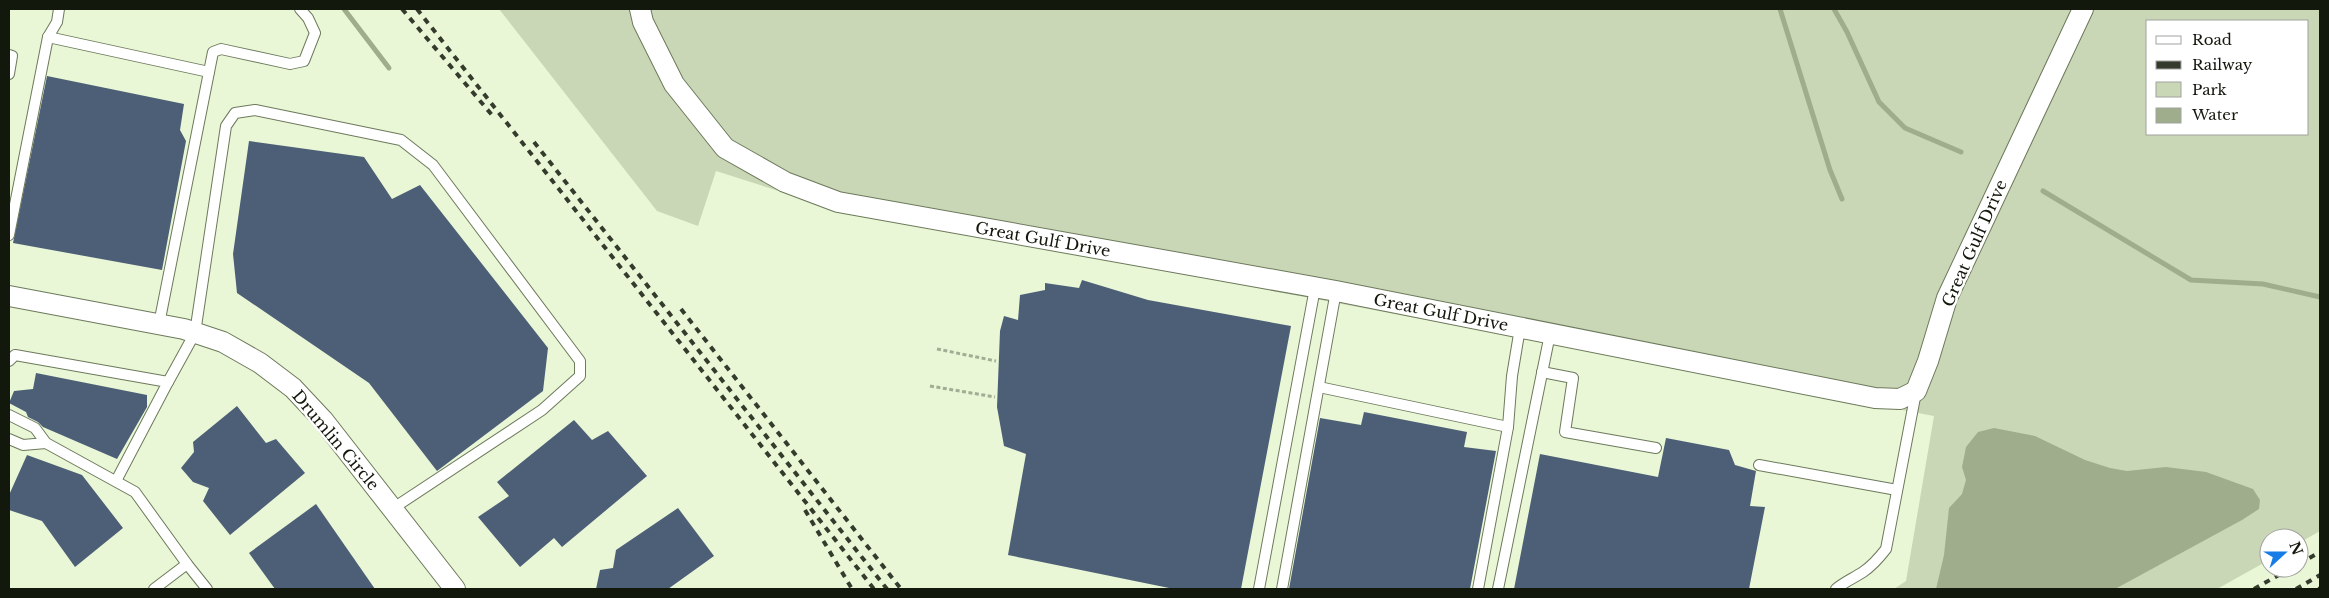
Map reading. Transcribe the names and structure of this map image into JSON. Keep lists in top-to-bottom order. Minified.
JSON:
{"streets":{"street":["Great Gulf Drive","Drumlin Circle"]},"legend":["Road","Railway","Park","Water"],"north":"right"}
